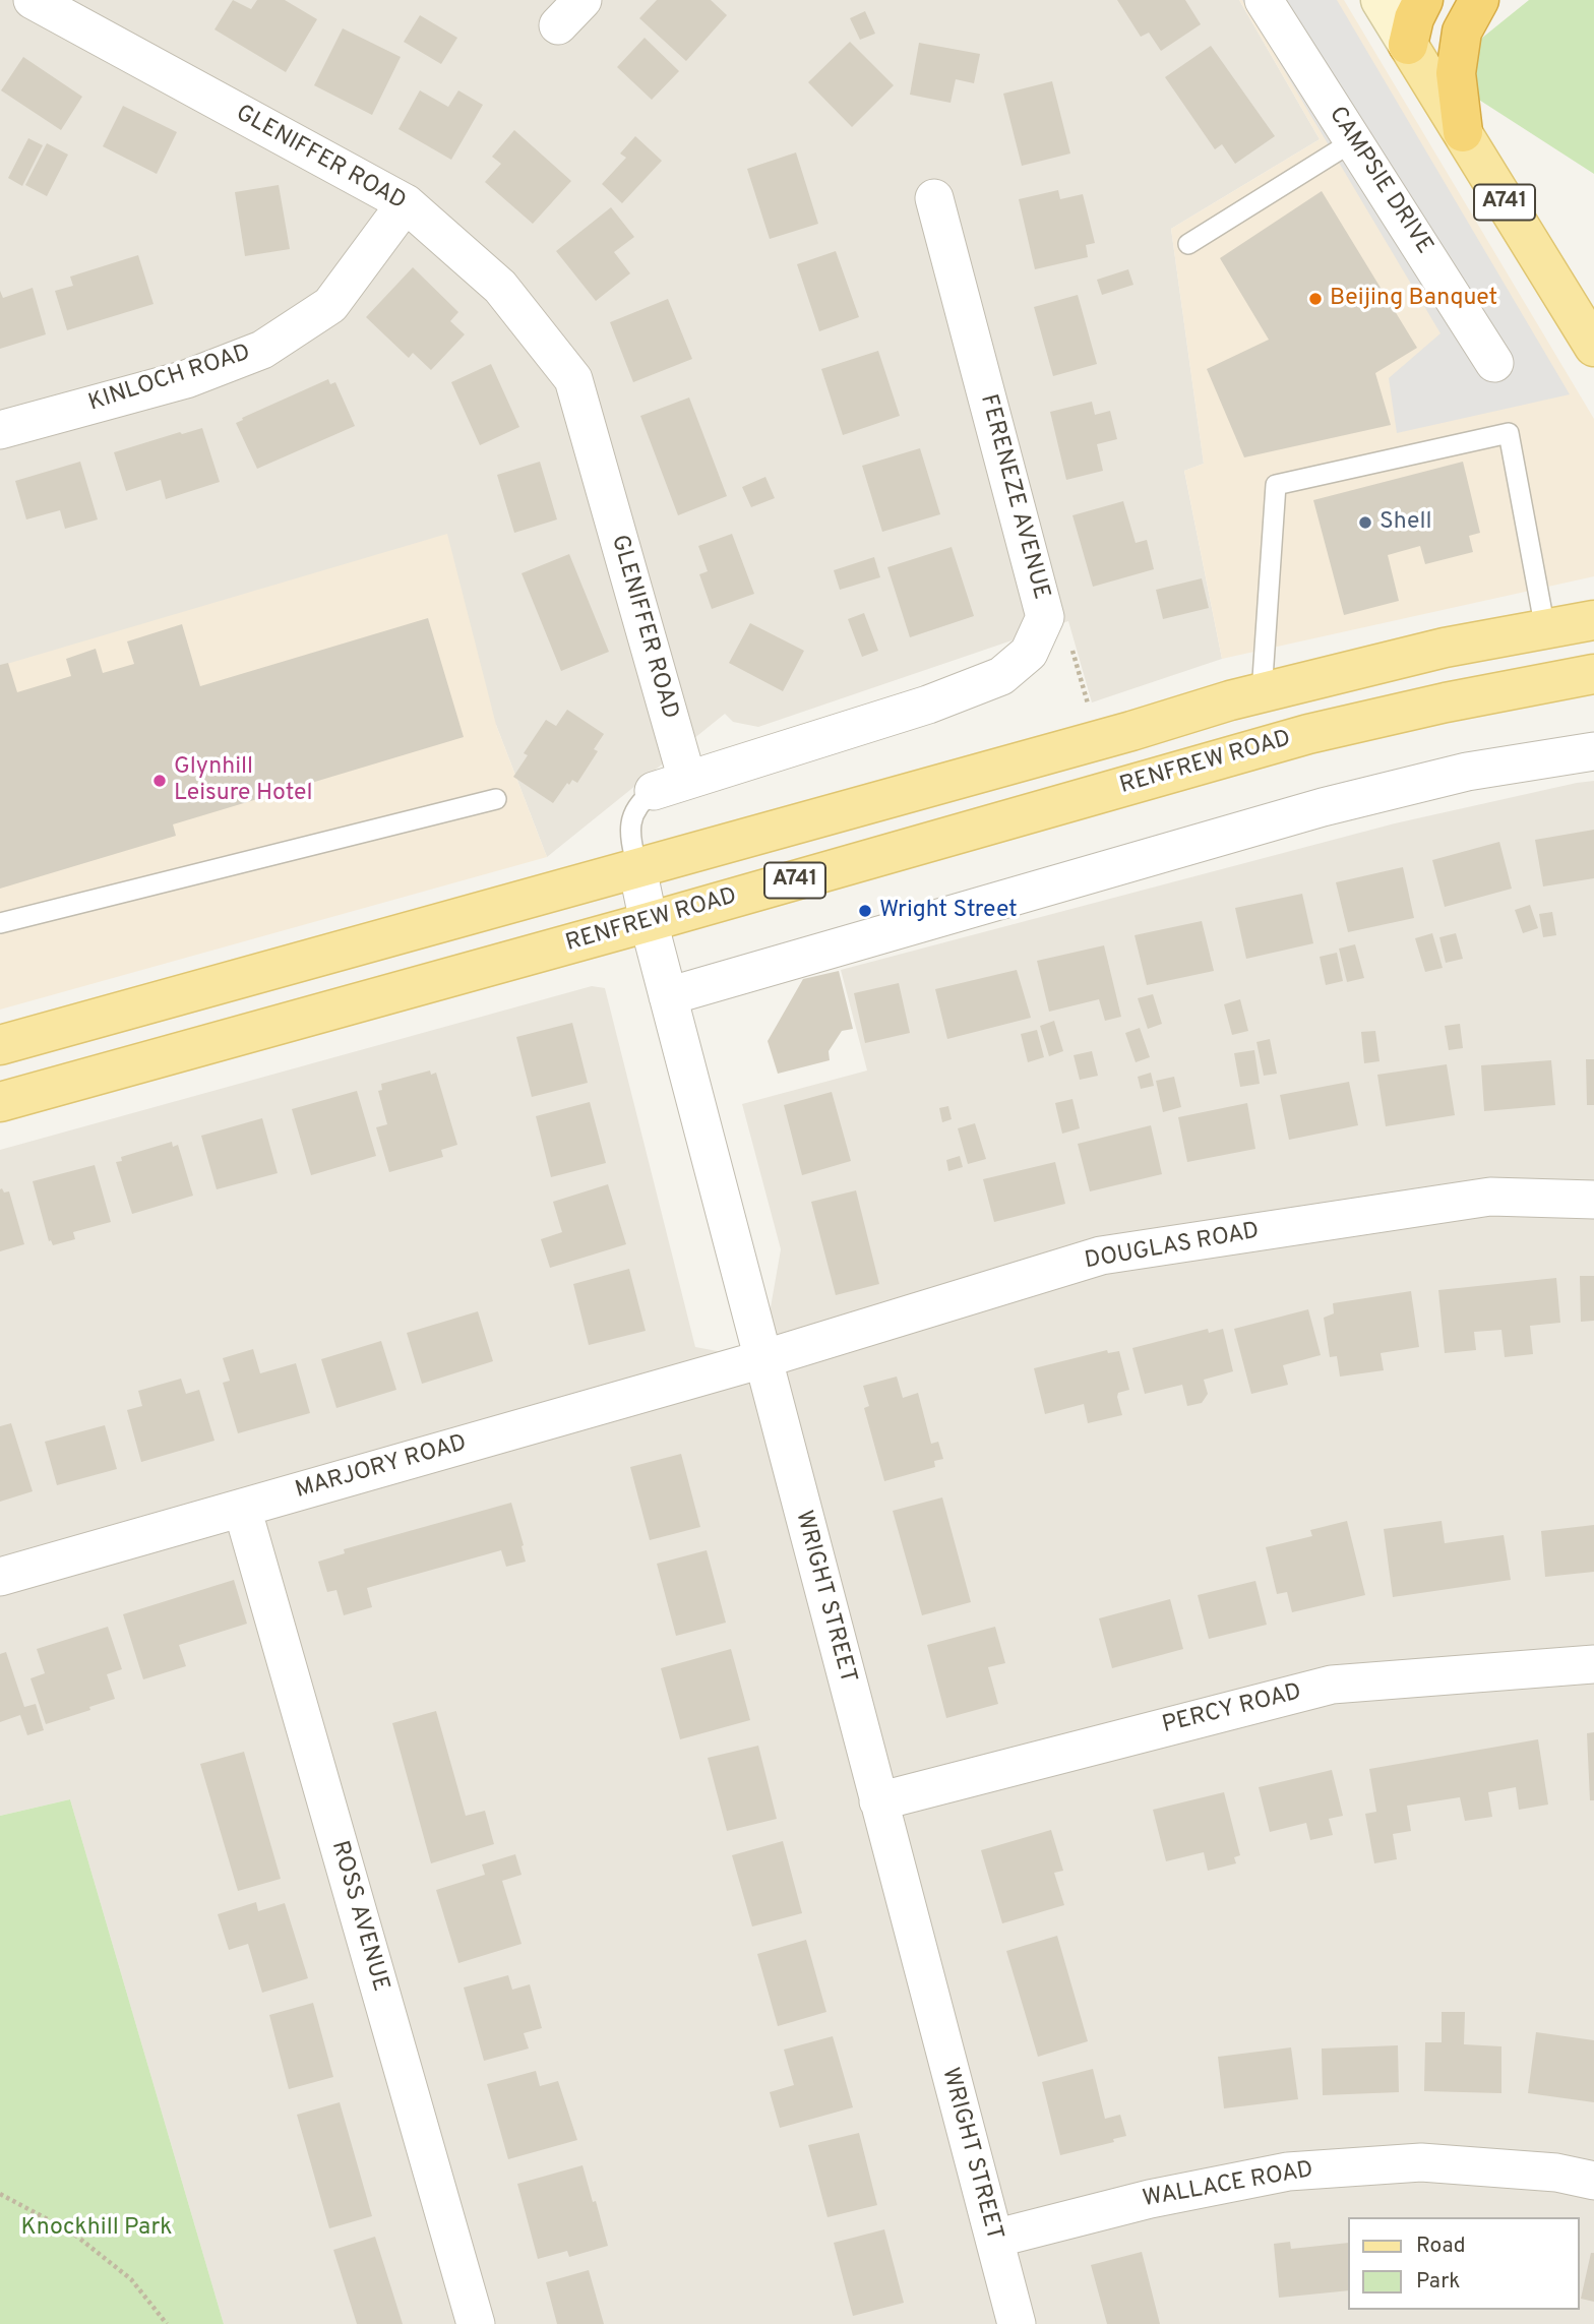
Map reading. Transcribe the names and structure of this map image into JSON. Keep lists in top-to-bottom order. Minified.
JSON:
{"streets":{"main road":["A741","RENFREW ROAD"],"street":["GLENIFFER ROAD","CAMPSIE DRIVE","KINLOCH ROAD","FERENEZE AVENUE","DOUGLAS ROAD","MARJORY ROAD","WRIGHT STREET","PERCY ROAD","ROSS AVENUE","WALLACE ROAD"]},"crossings":[["GLENIFFER ROAD","KINLOCH ROAD"],["GLENIFFER ROAD","FERENEZE AVENUE"],["A741","WRIGHT STREET"],["RENFREW ROAD","WRIGHT STREET"],["DOUGLAS ROAD","MARJORY ROAD"],["DOUGLAS ROAD","WRIGHT STREET"],["MARJORY ROAD","WRIGHT STREET"],["MARJORY ROAD","ROSS AVENUE"],["WRIGHT STREET","PERCY ROAD"],["WRIGHT STREET","WALLACE ROAD"]],"parks":["Knockhill Park"],"places":["Beijing Banquet","Shell","Glynhill Leisure Hotel","Wright Street"],"legend":["Road","Park"]}
